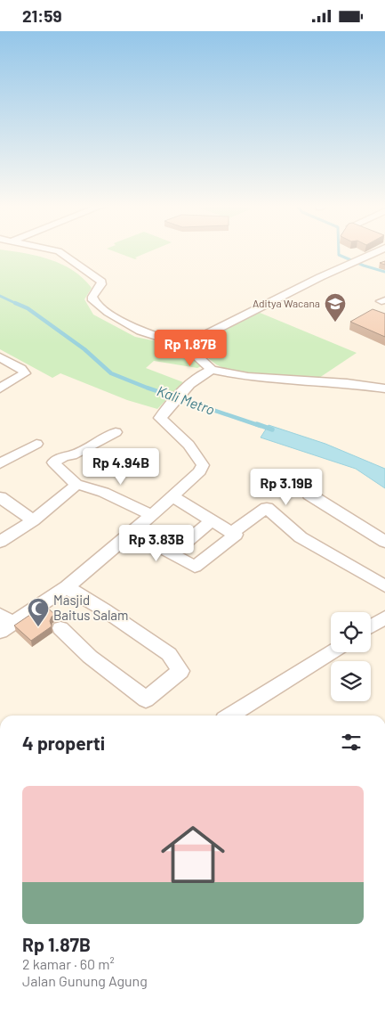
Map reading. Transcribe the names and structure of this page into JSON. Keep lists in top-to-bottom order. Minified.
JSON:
{"water":["Kali Metro"],"places":{"school or university":["Aditya Wacana"],"mosque":["Masjid Baitus Salam"]},"page":{"status":"21:59","price":["Rp 1.87B","Rp 4.94B","Rp 3.19B","Rp 3.83B"],"heading":"4 properti","list":[{"name":"Rp 1.87B","note":"2 kamar · 60 m² · Jalan Gunung Agung"}]}}
